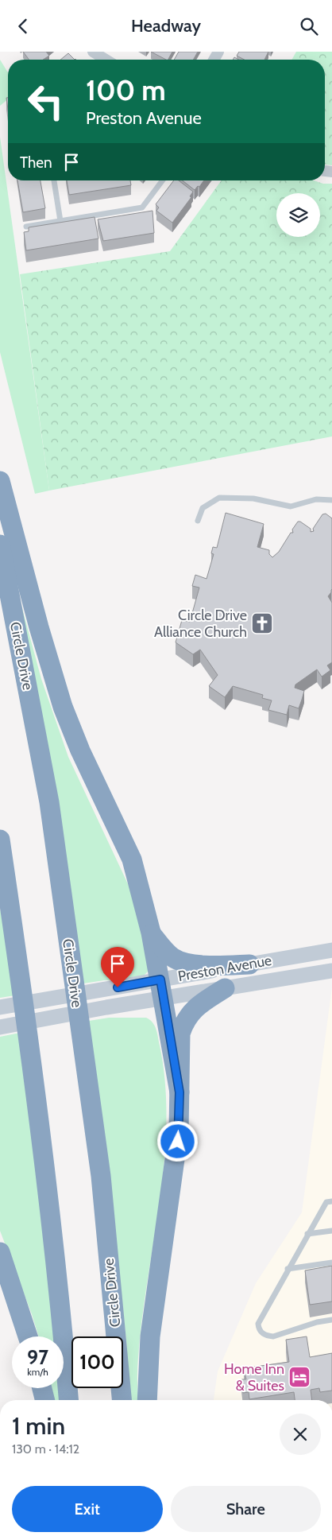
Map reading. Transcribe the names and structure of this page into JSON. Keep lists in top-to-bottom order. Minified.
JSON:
{"streets":{"highway":["Circle Drive"],"main road":["Preston Avenue"]},"places":{"church":["Circle Drive Alliance Church"],"hotel":["Home Inn & Suites"]},"page":{"header":"Headway","turn":["100 m","Preston Avenue"],"then":"Then","speed":"97 km/h","limit":"100","heading":["1 min","130 m · 14:12"],"buttons":["Exit","Share"]}}
